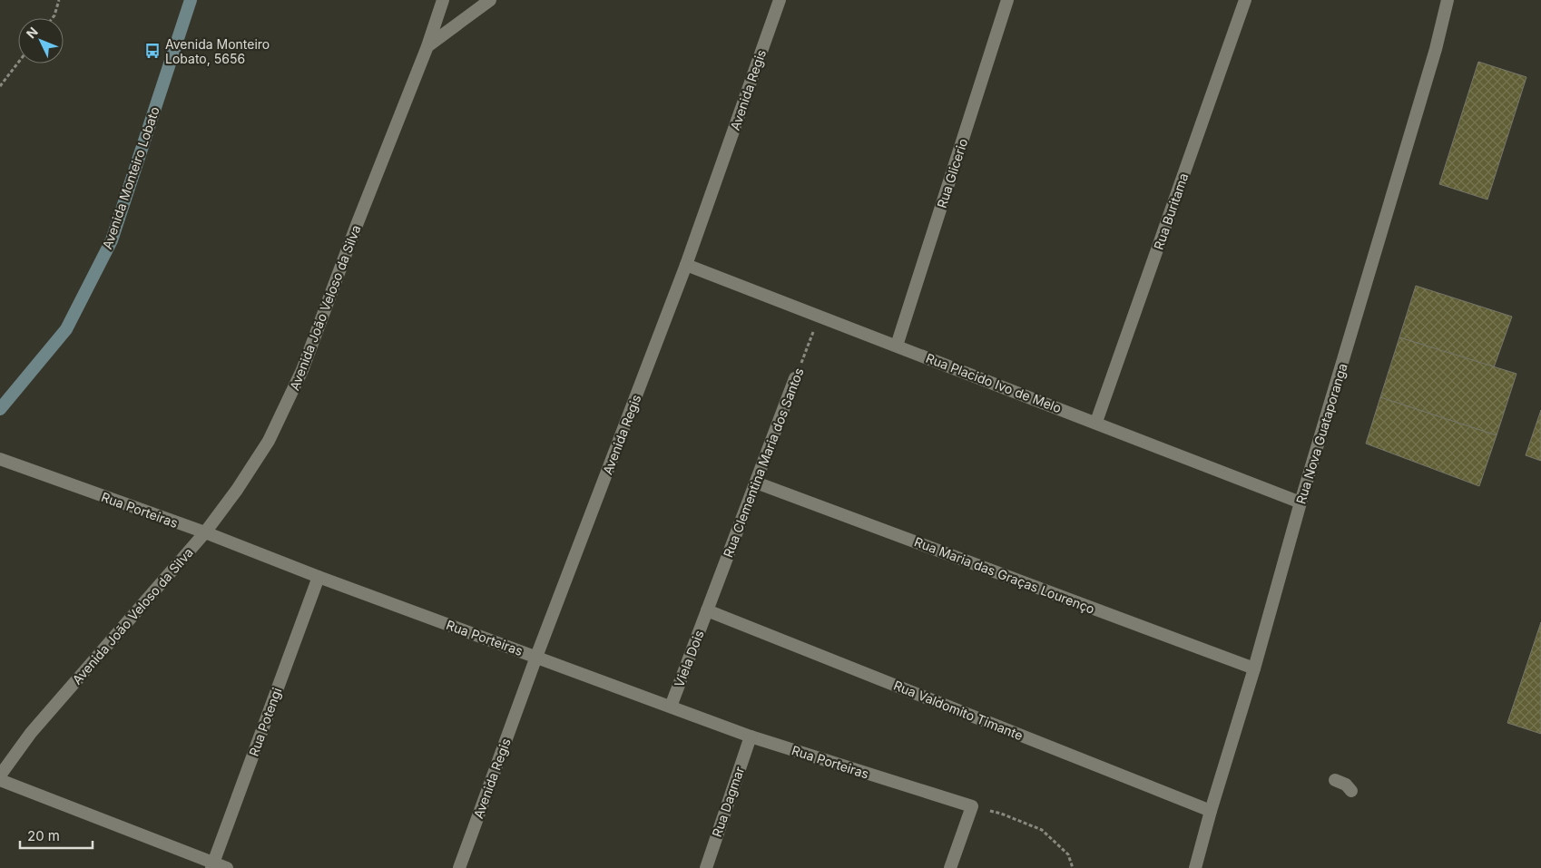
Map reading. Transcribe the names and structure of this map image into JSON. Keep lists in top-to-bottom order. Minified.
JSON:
{"streets":{"main road":["Avenida Monteiro Lobato"],"street":["Avenida Regis","Rua Glicerio","Rua Buritama","Avenida João Veloso da Silva","Rua Placido Ivo de Melo","Rua Nova Guataporanga","Rua Clementina Maria dos Santos","Rua Porteiras","Rua Maria das Graças Lourenço","Viela Dois","Rua Valdomito Timante","Rua Potengi","Rua Dagmar"]},"crossings":[["Avenida Regis","Rua Placido Ivo de Melo"],["Avenida Regis","Rua Porteiras"],["Rua Glicerio","Rua Placido Ivo de Melo"],["Rua Buritama","Rua Placido Ivo de Melo"],["Avenida João Veloso da Silva","Rua Porteiras"],["Rua Placido Ivo de Melo","Rua Nova Guataporanga"],["Rua Placido Ivo de Melo","Rua Clementina Maria dos Santos"],["Rua Nova Guataporanga","Rua Maria das Graças Lourenço"],["Rua Nova Guataporanga","Rua Valdomito Timante"],["Rua Clementina Maria dos Santos","Rua Maria das Graças Lourenço"],["Rua Clementina Maria dos Santos","Viela Dois"],["Rua Clementina Maria dos Santos","Rua Valdomito Timante"],["Rua Porteiras","Viela Dois"],["Rua Porteiras","Rua Potengi"],["Rua Porteiras","Rua Dagmar"],["Viela Dois","Rua Valdomito Timante"]],"places":{"bus stop":["Avenida Monteiro Lobato, 5656"]},"scale_bar":"20 m","north":"top left"}
